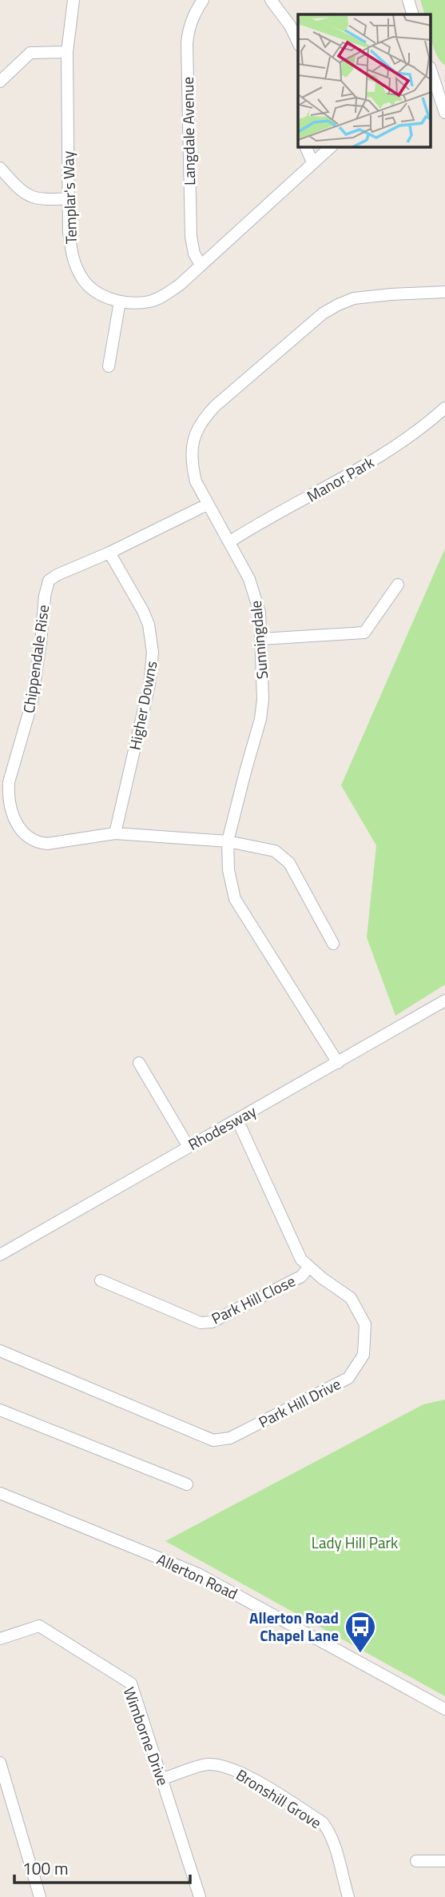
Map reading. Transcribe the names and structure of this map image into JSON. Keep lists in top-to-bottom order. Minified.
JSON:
{"streets":{"street":["Langdale Avenue","Templar's Way","Manor Park","Sunningdale","Chippendale Rise","Higher Downs","Rhodesway","Park Hill Close","Park Hill Drive","Allerton Road","Wimborne Drive","Bronshill Grove"]},"crossings":[["Langdale Avenue","Templar's Way"],["Manor Park","Sunningdale"],["Sunningdale","Chippendale Rise"],["Sunningdale","Rhodesway"],["Chippendale Rise","Higher Downs"],["Rhodesway","Park Hill Drive"],["Park Hill Close","Park Hill Drive"],["Wimborne Drive","Bronshill Grove"]],"parks":["Lady Hill Park"],"places":{"bus stop":["Allerton Road Chapel Lane"]},"scale_bar":"100 m"}
